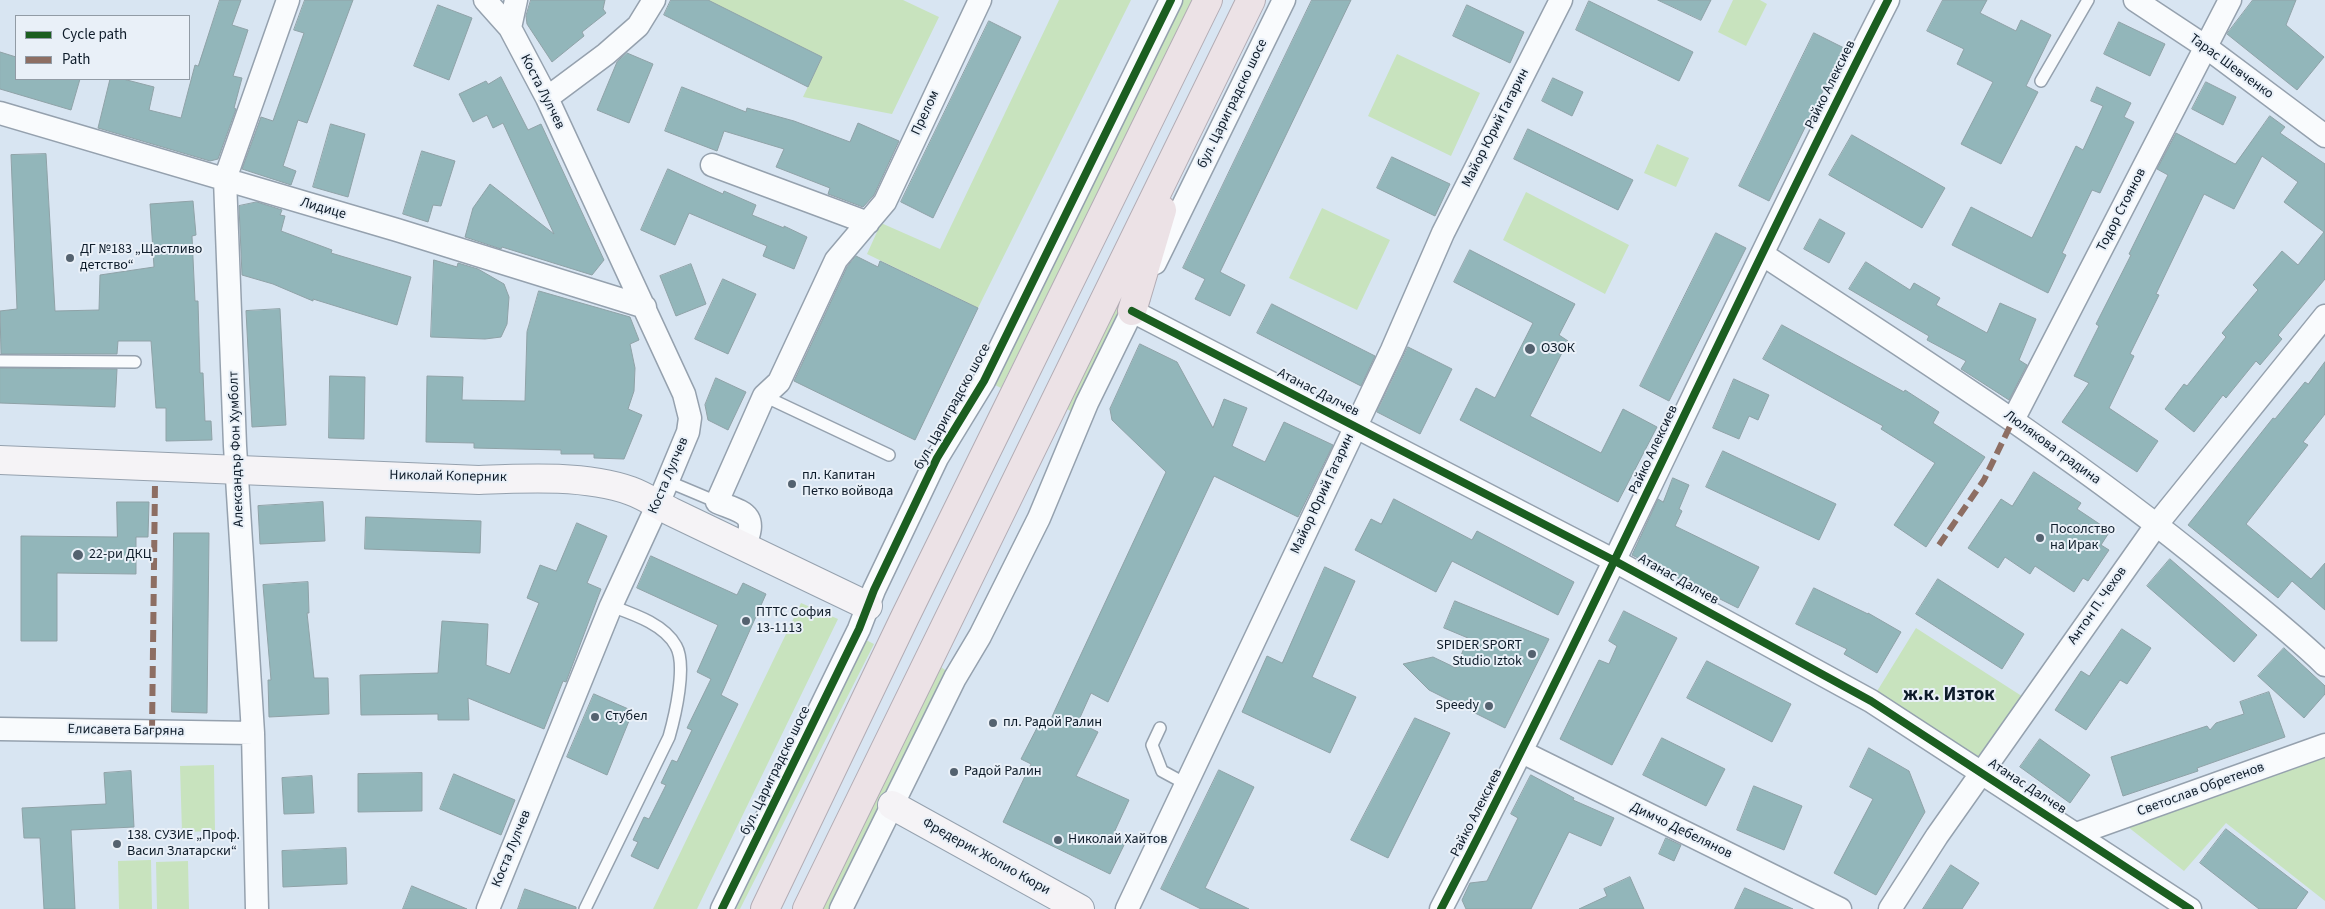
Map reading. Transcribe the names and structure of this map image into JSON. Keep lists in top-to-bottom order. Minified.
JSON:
{"streets":{"street":["Тарас Шевченко","Райко Алексиев","Коста Лулчев","бул. Цариградско шосе","Прелом","Майор Юрий Гагарин","Лидице","Тодор Стоянов","Атанас Далчев","Люлякова градина","Александър Фон Хумболт","Николай Коперник","Антон П. Чехов","Елисавета Багряна","Светослав Обретенов","Димчо Дебелянов","Фредерик Жолио Кюри"]},"crossings":[["Тарас Шевченко","Тодор Стоянов"],["Райко Алексиев","Атанас Далчев"],["Райко Алексиев","Люлякова градина"],["Райко Алексиев","Димчо Дебелянов"],["Коста Лулчев","Лидице"],["Коста Лулчев","Николай Коперник"],["бул. Цариградско шосе","Атанас Далчев"],["бул. Цариградско шосе","Николай Коперник"],["бул. Цариградско шосе","Фредерик Жолио Кюри"],["Майор Юрий Гагарин","Атанас Далчев"],["Лидице","Александър Фон Хумболт"],["Тодор Стоянов","Люлякова градина"],["Атанас Далчев","Антон П. Чехов"],["Атанас Далчев","Светослав Обретенов"],["Люлякова градина","Антон П. Чехов"],["Александър Фон Хумболт","Николай Коперник"],["Александър Фон Хумболт","Елисавета Багряна"]],"districts":["ж.к. Изток"],"places":["ДГ №183 „Щастливо детство“","ОЗОК","пл. Капитан Петко войвода","Посолство на Ирак","22-ри ДКЦ","ПТТС София 13-1113","SPIDER SPORT Studio Iztok","Speedy","Стубел","пл. Радой Ралин","Радой Ралин","Николай Хайтов","138. СУЗИЕ „Проф. Васил Златарски“"],"legend":["Cycle path","Path"]}
